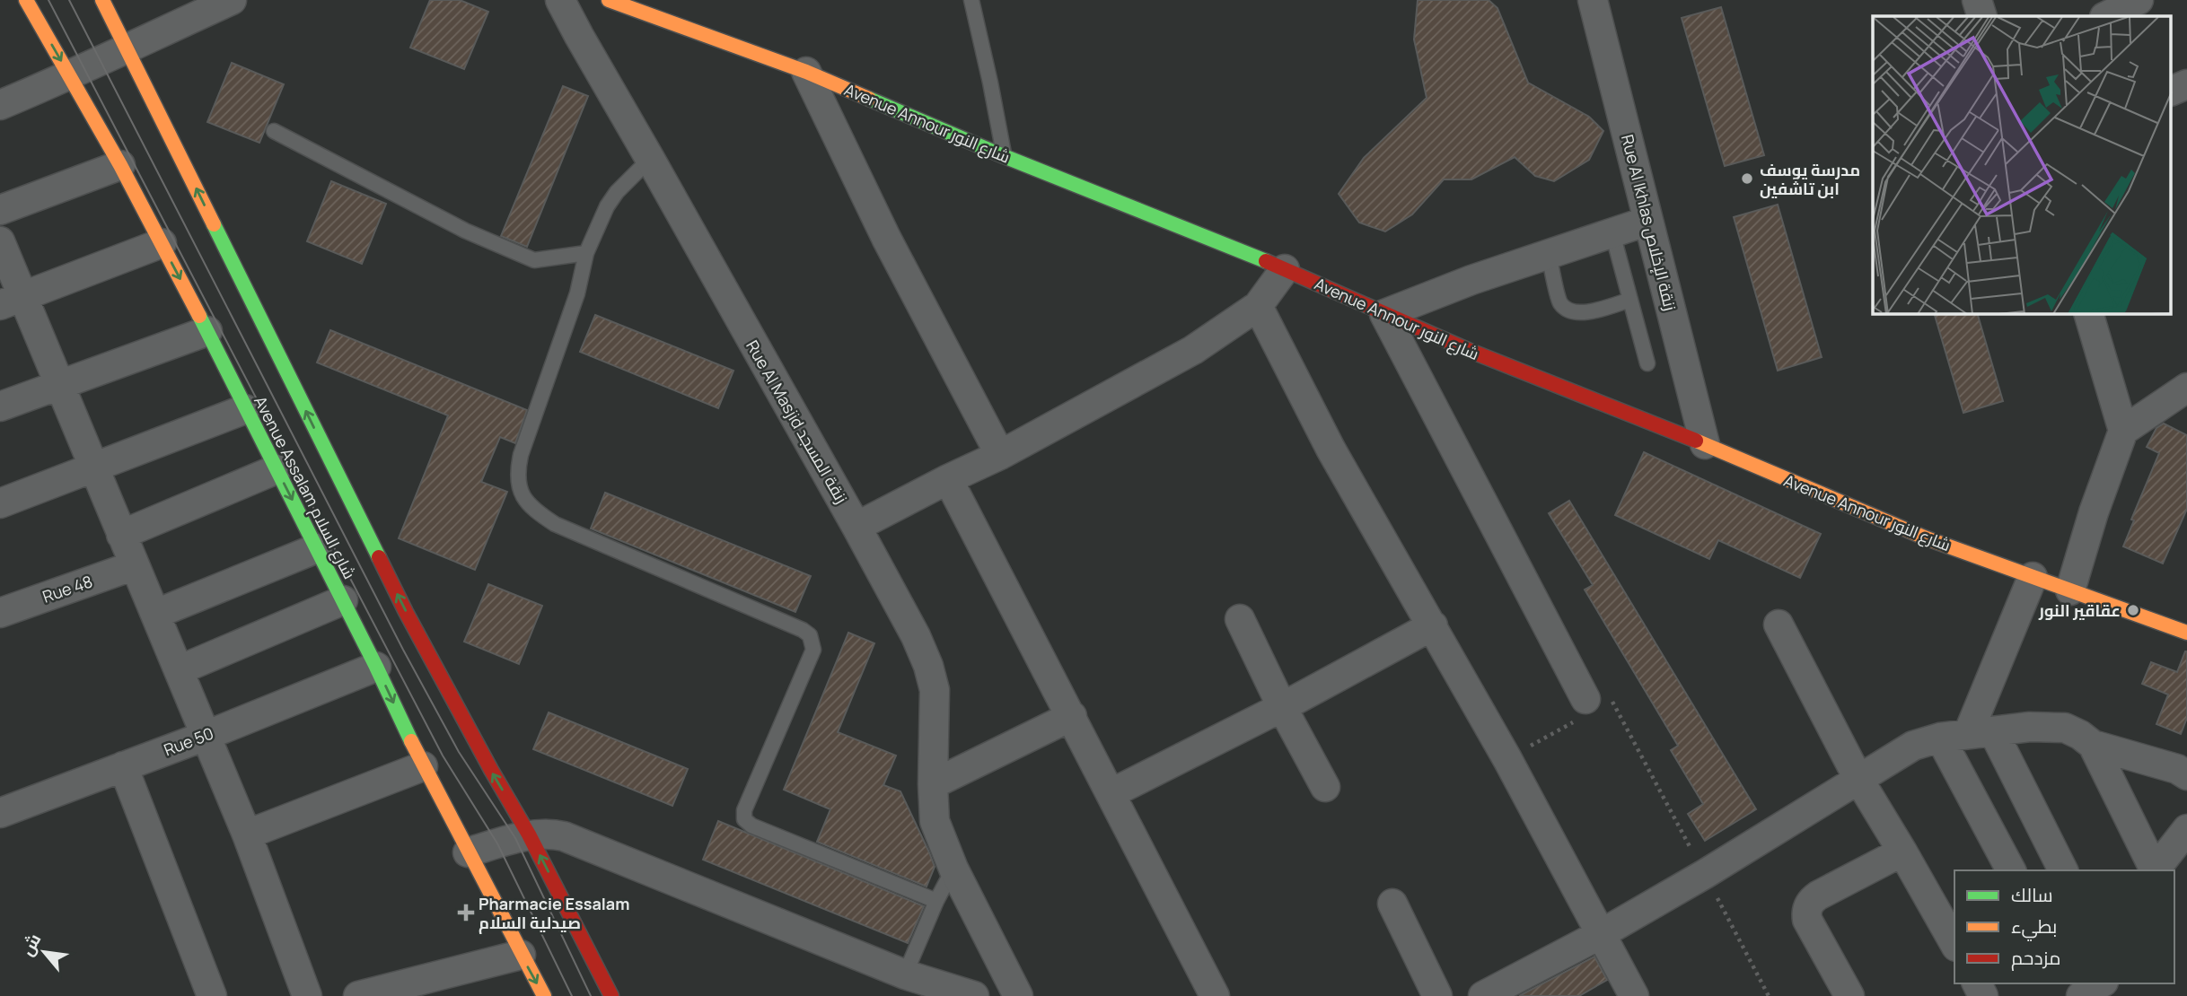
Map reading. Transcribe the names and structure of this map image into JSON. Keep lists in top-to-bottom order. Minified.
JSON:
{"streets":{"main road":["Avenue Annour شارع النور","Avenue Assalam شارع السلام"],"street":["Rue Al Ikhlas زنقة الإخلاص","Rue Al Masjid زنقة المسجد","Rue 48","Rue 50"]},"crossings":[["Avenue Annour شارع النور","Rue Al Ikhlas زنقة الإخلاص"],["Avenue Assalam شارع السلام","Rue 50"]],"places":{"other":["مدرسة يوسف ابن تاشفين","عقاقير النور"],"health":["Pharmacie Essalam صيدلية السلام"]},"legend":["سالك","بطيء","مزدحم"],"north":"top left"}
